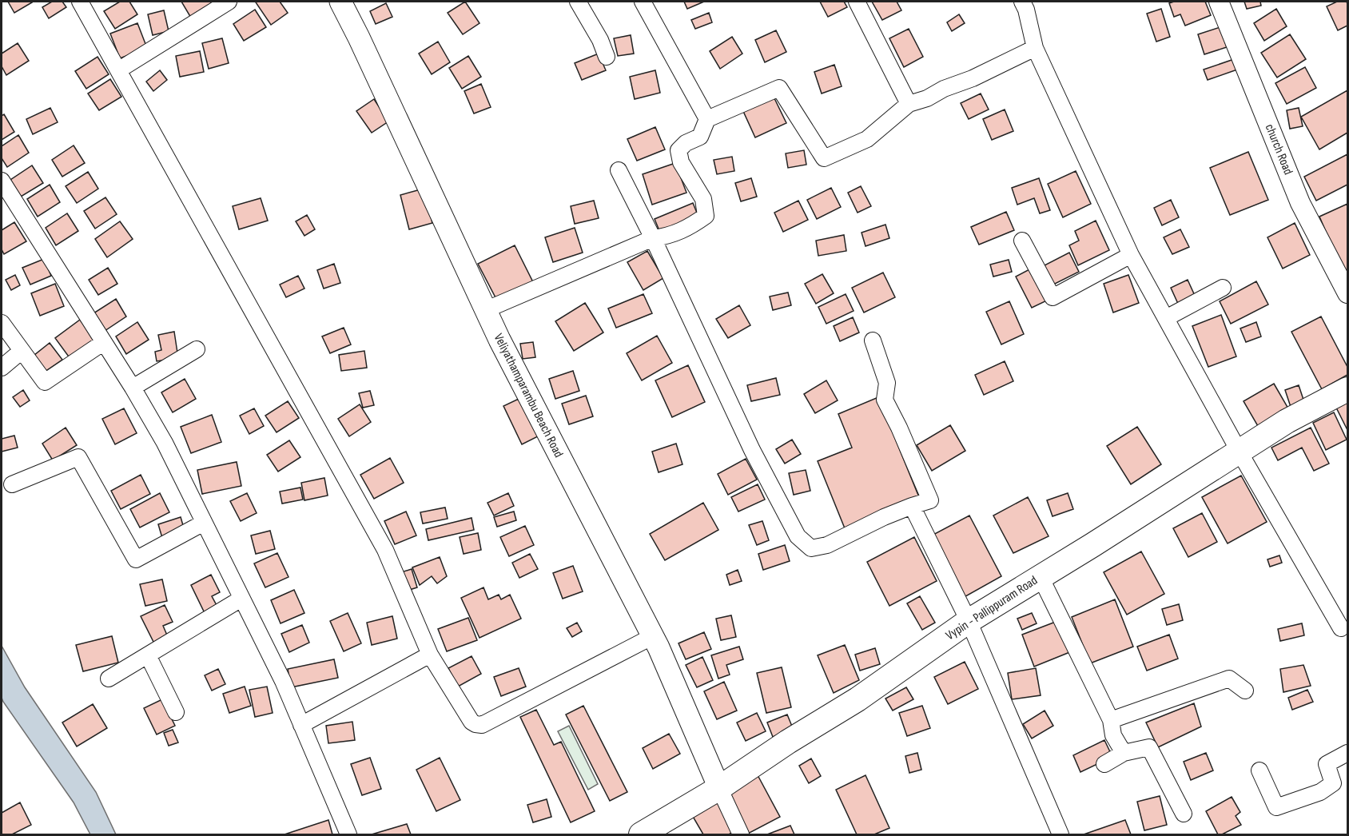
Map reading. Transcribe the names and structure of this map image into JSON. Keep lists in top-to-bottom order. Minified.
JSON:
{"streets":{"main road":["Veliyathamparambu Beach Road","Vypin - Pallippuram Road"],"street":["church Road"]},"crossings":[["Veliyathamparambu Beach Road","Vypin - Pallippuram Road"]]}
